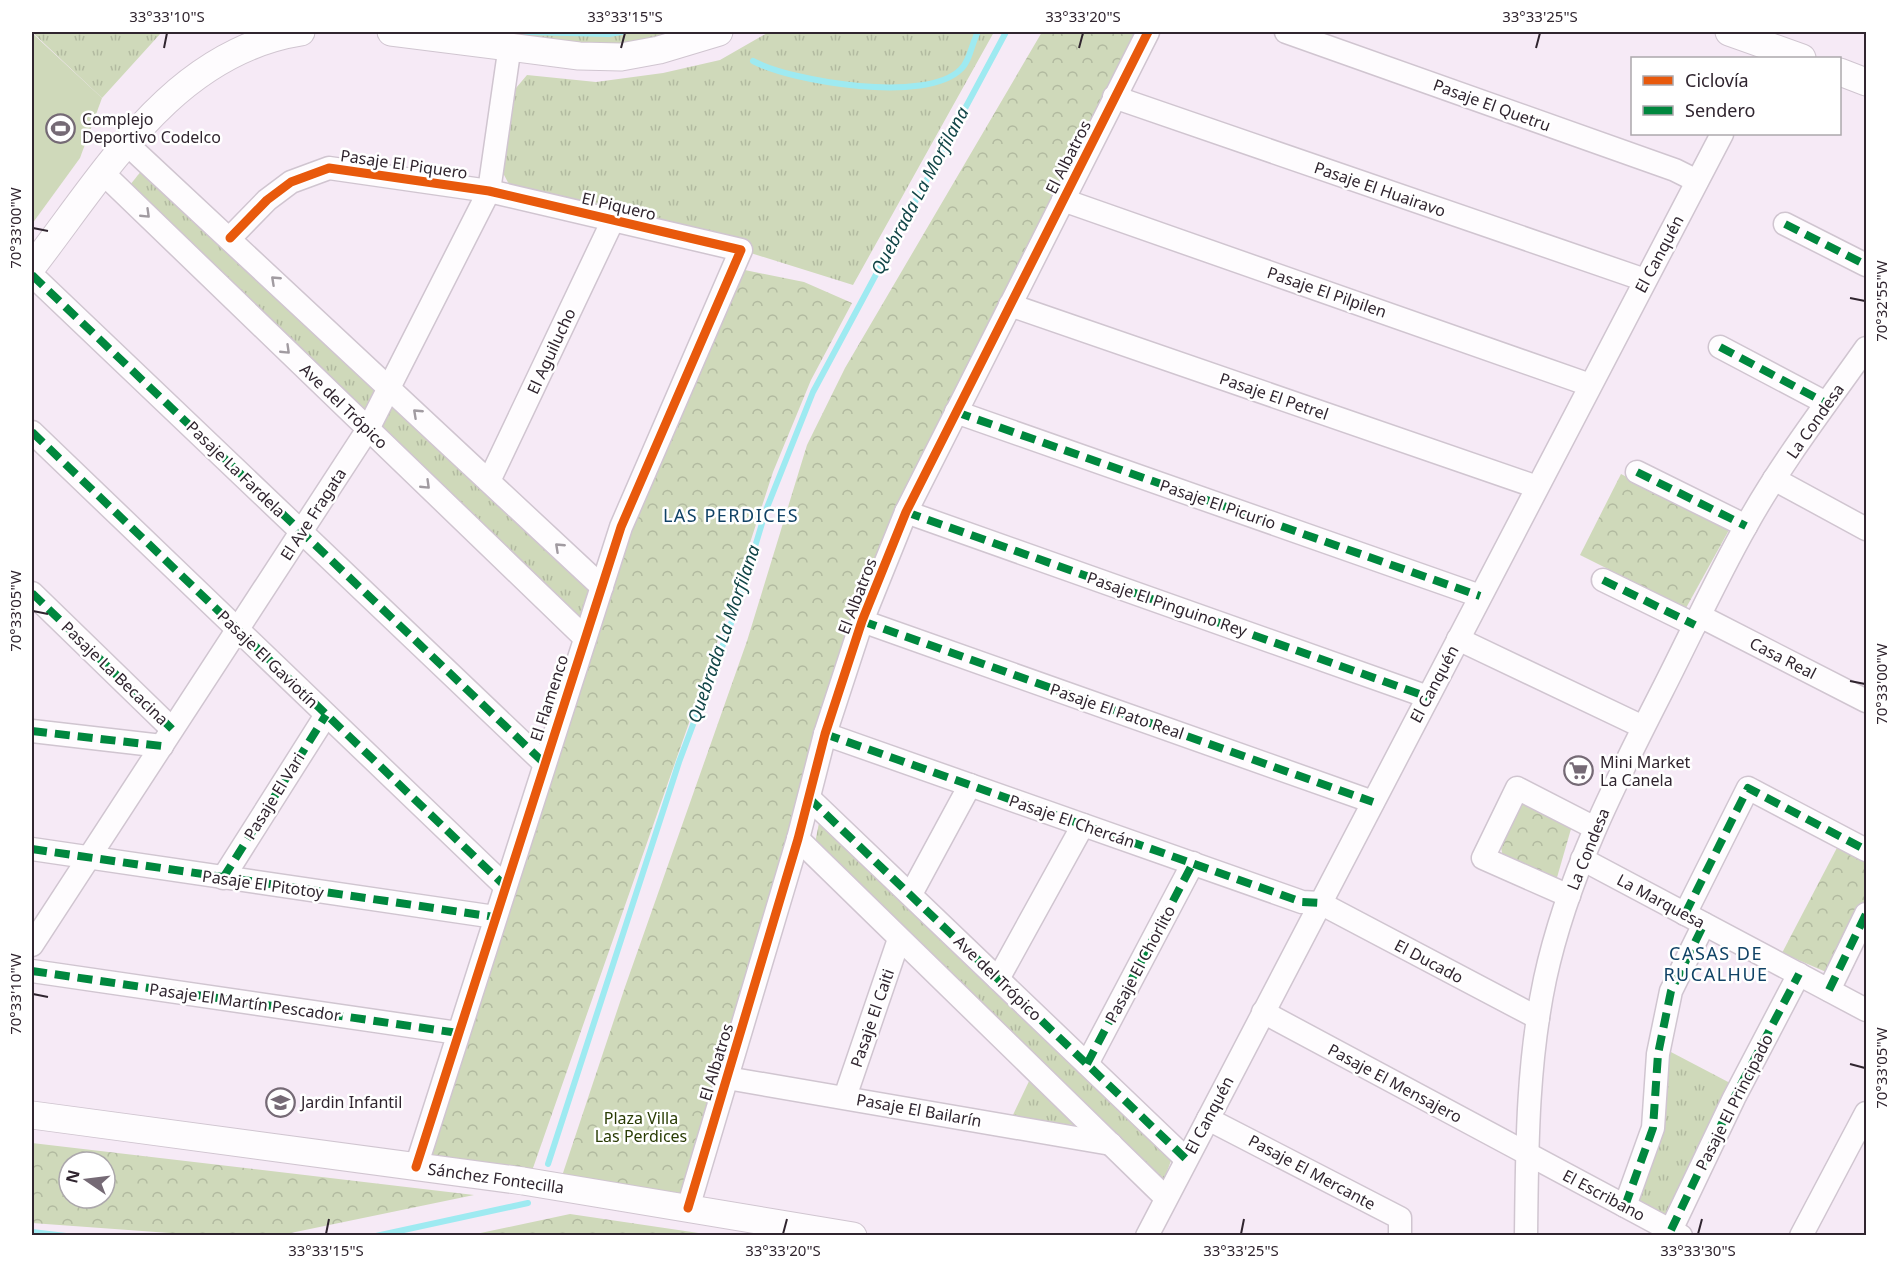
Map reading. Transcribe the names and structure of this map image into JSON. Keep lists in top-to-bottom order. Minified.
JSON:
{"streets":{"street":["Pasaje El Quetru","El Albatros","Pasaje El Piquero","Pasaje El Huairavo","El Piquero","El Canquén","Pasaje El Pilpilen","El Aguilucho","Pasaje El Petrel","Ave del Trópico","La Condesa","Pasaje La Fardela","Pasaje El Picurio","El Ave Fragata","Pasaje El Pinguino Rey","Casa Real","Pasaje El Gaviotín","Pasaje La Becacina","El Flamenco","Pasaje El Pato Real","Pasaje El Vari","Pasaje El Chercán","Pasaje El Pitotoy","La Marquesa","El Ducado","Pasaje El Chorlito","Pasaje El Martín Pescador","Pasaje El Caiti","Pasaje El Mensajero","Pasaje El Principado","Pasaje El Bailarín","Pasaje El Mercante","Sánchez Fontecilla","El Escribano"]},"crossings":[["Pasaje El Quetru","El Canquén"],["El Albatros","Pasaje El Huairavo"],["El Albatros","Pasaje El Pilpilen"],["El Albatros","Pasaje El Petrel"],["El Albatros","Ave del Trópico"],["El Albatros","Pasaje El Picurio"],["El Albatros","Pasaje El Pinguino Rey"],["El Albatros","Pasaje El Pato Real"],["El Albatros","Pasaje El Chercán"],["El Albatros","Pasaje El Bailarín"],["El Albatros","Sánchez Fontecilla"],["Pasaje El Piquero","El Piquero"],["Pasaje El Piquero","El Ave Fragata"],["Pasaje El Huairavo","El Canquén"],["El Piquero","El Aguilucho"],["El Piquero","El Ave Fragata"],["El Piquero","El Flamenco"],["El Canquén","Pasaje El Pilpilen"],["El Canquén","Pasaje El Petrel"],["El Canquén","Ave del Trópico"],["El Canquén","Pasaje El Picurio"],["El Canquén","Pasaje El Pinguino Rey"],["El Canquén","Pasaje El Pato Real"],["El Canquén","Pasaje El Chercán"],["El Canquén","El Ducado"],["El Canquén","Pasaje El Mensajero"],["El Canquén","Pasaje El Mercante"],["Ave del Trópico","El Ave Fragata"],["Ave del Trópico","El Flamenco"],["Ave del Trópico","Pasaje El Chorlito"],["La Condesa","Casa Real"],["La Condesa","La Marquesa"],["La Condesa","El Ducado"],["La Condesa","Pasaje El Mensajero"],["La Condesa","El Escribano"],["Pasaje La Fardela","El Ave Fragata"],["Pasaje La Fardela","El Flamenco"],["El Ave Fragata","Pasaje El Gaviotín"],["El Ave Fragata","Pasaje La Becacina"],["El Ave Fragata","Pasaje El Pitotoy"],["Pasaje El Gaviotín","El Flamenco"],["Pasaje El Gaviotín","Pasaje El Vari"],["El Flamenco","Pasaje El Pitotoy"],["El Flamenco","Pasaje El Martín Pescador"],["El Flamenco","Sánchez Fontecilla"],["Pasaje El Vari","Pasaje El Pitotoy"],["Pasaje El Chercán","El Ducado"],["Pasaje El Chercán","Pasaje El Chorlito"],["La Marquesa","Pasaje El Principado"],["Pasaje El Caiti","Pasaje El Bailarín"],["Pasaje El Mensajero","El Escribano"],["Pasaje El Principado","El Escribano"]],"districts":["LAS PERDICES","CASAS DE RUCALHUE"],"water":["Quebrada La Morfilana"],"parks":["Plaza Villa Las Perdices"],"places":{"sports":["Complejo Deportivo Codelco"],"supermarket":["Mini Market La Canela"],"school or university":["Jardin Infantil"]},"legend":["Ciclovía","Sendero"],"north":"left","coordinates":["33°33'10\"S","33°33'15\"S","33°33'20\"S","33°33'25\"S","70°33'00\"W","70°32'55\"W","70°33'05\"W","70°33'10\"W","33°33'30\"S"]}
